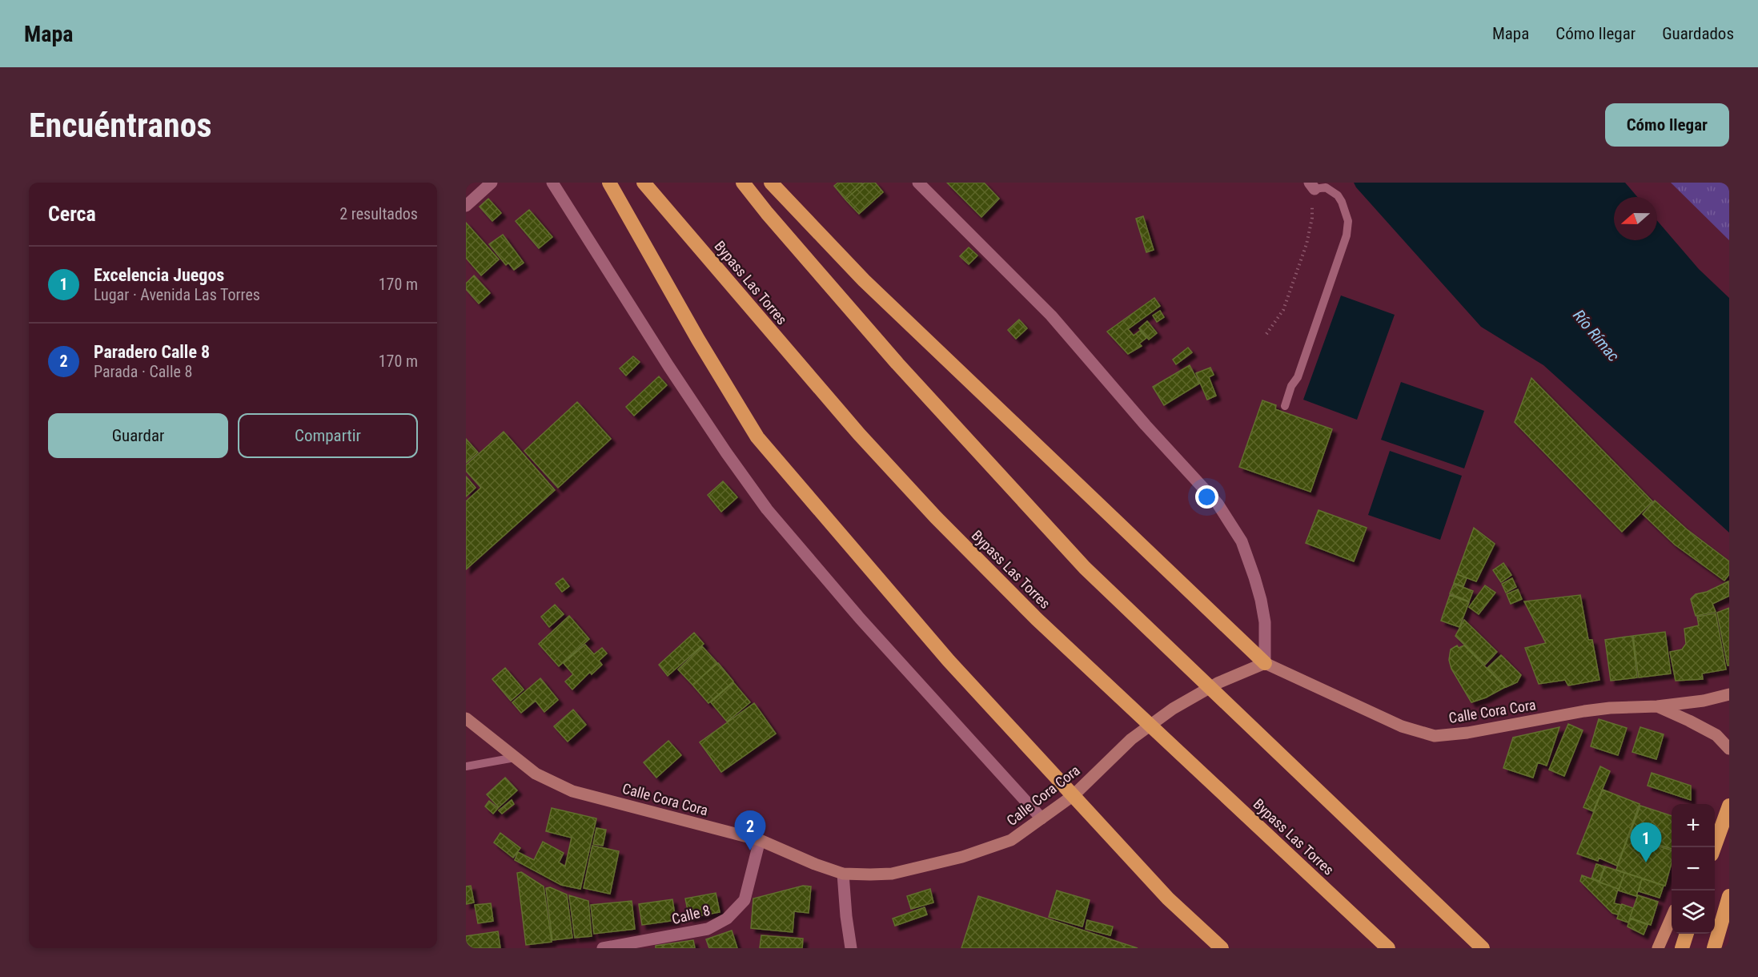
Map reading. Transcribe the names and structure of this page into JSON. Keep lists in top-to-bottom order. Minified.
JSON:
{"streets":{"highway":["Bypass Las Torres"],"street":["Calle Cora Cora","Calle 8"]},"crossings":[["Calle Cora Cora","Calle 8"]],"water":["Río Rímac"],"north":"left","page":{"header":"Mapa","nav":["Mapa","Cómo llegar","Guardados"],"buttons":["Cómo llegar",["Guardar","Compartir"]],"title":"Encuéntranos","heading":["Cerca","2 resultados"],"list":[{"mark":"1","name":"Excelencia Juegos","note":"Lugar · Avenida Las Torres","value":"170 m"},{"mark":"2","name":"Paradero Calle 8","note":"Parada · Calle 8","value":"170 m"}],"map_buttons":["+","−"],"pins":["2","1"]}}
